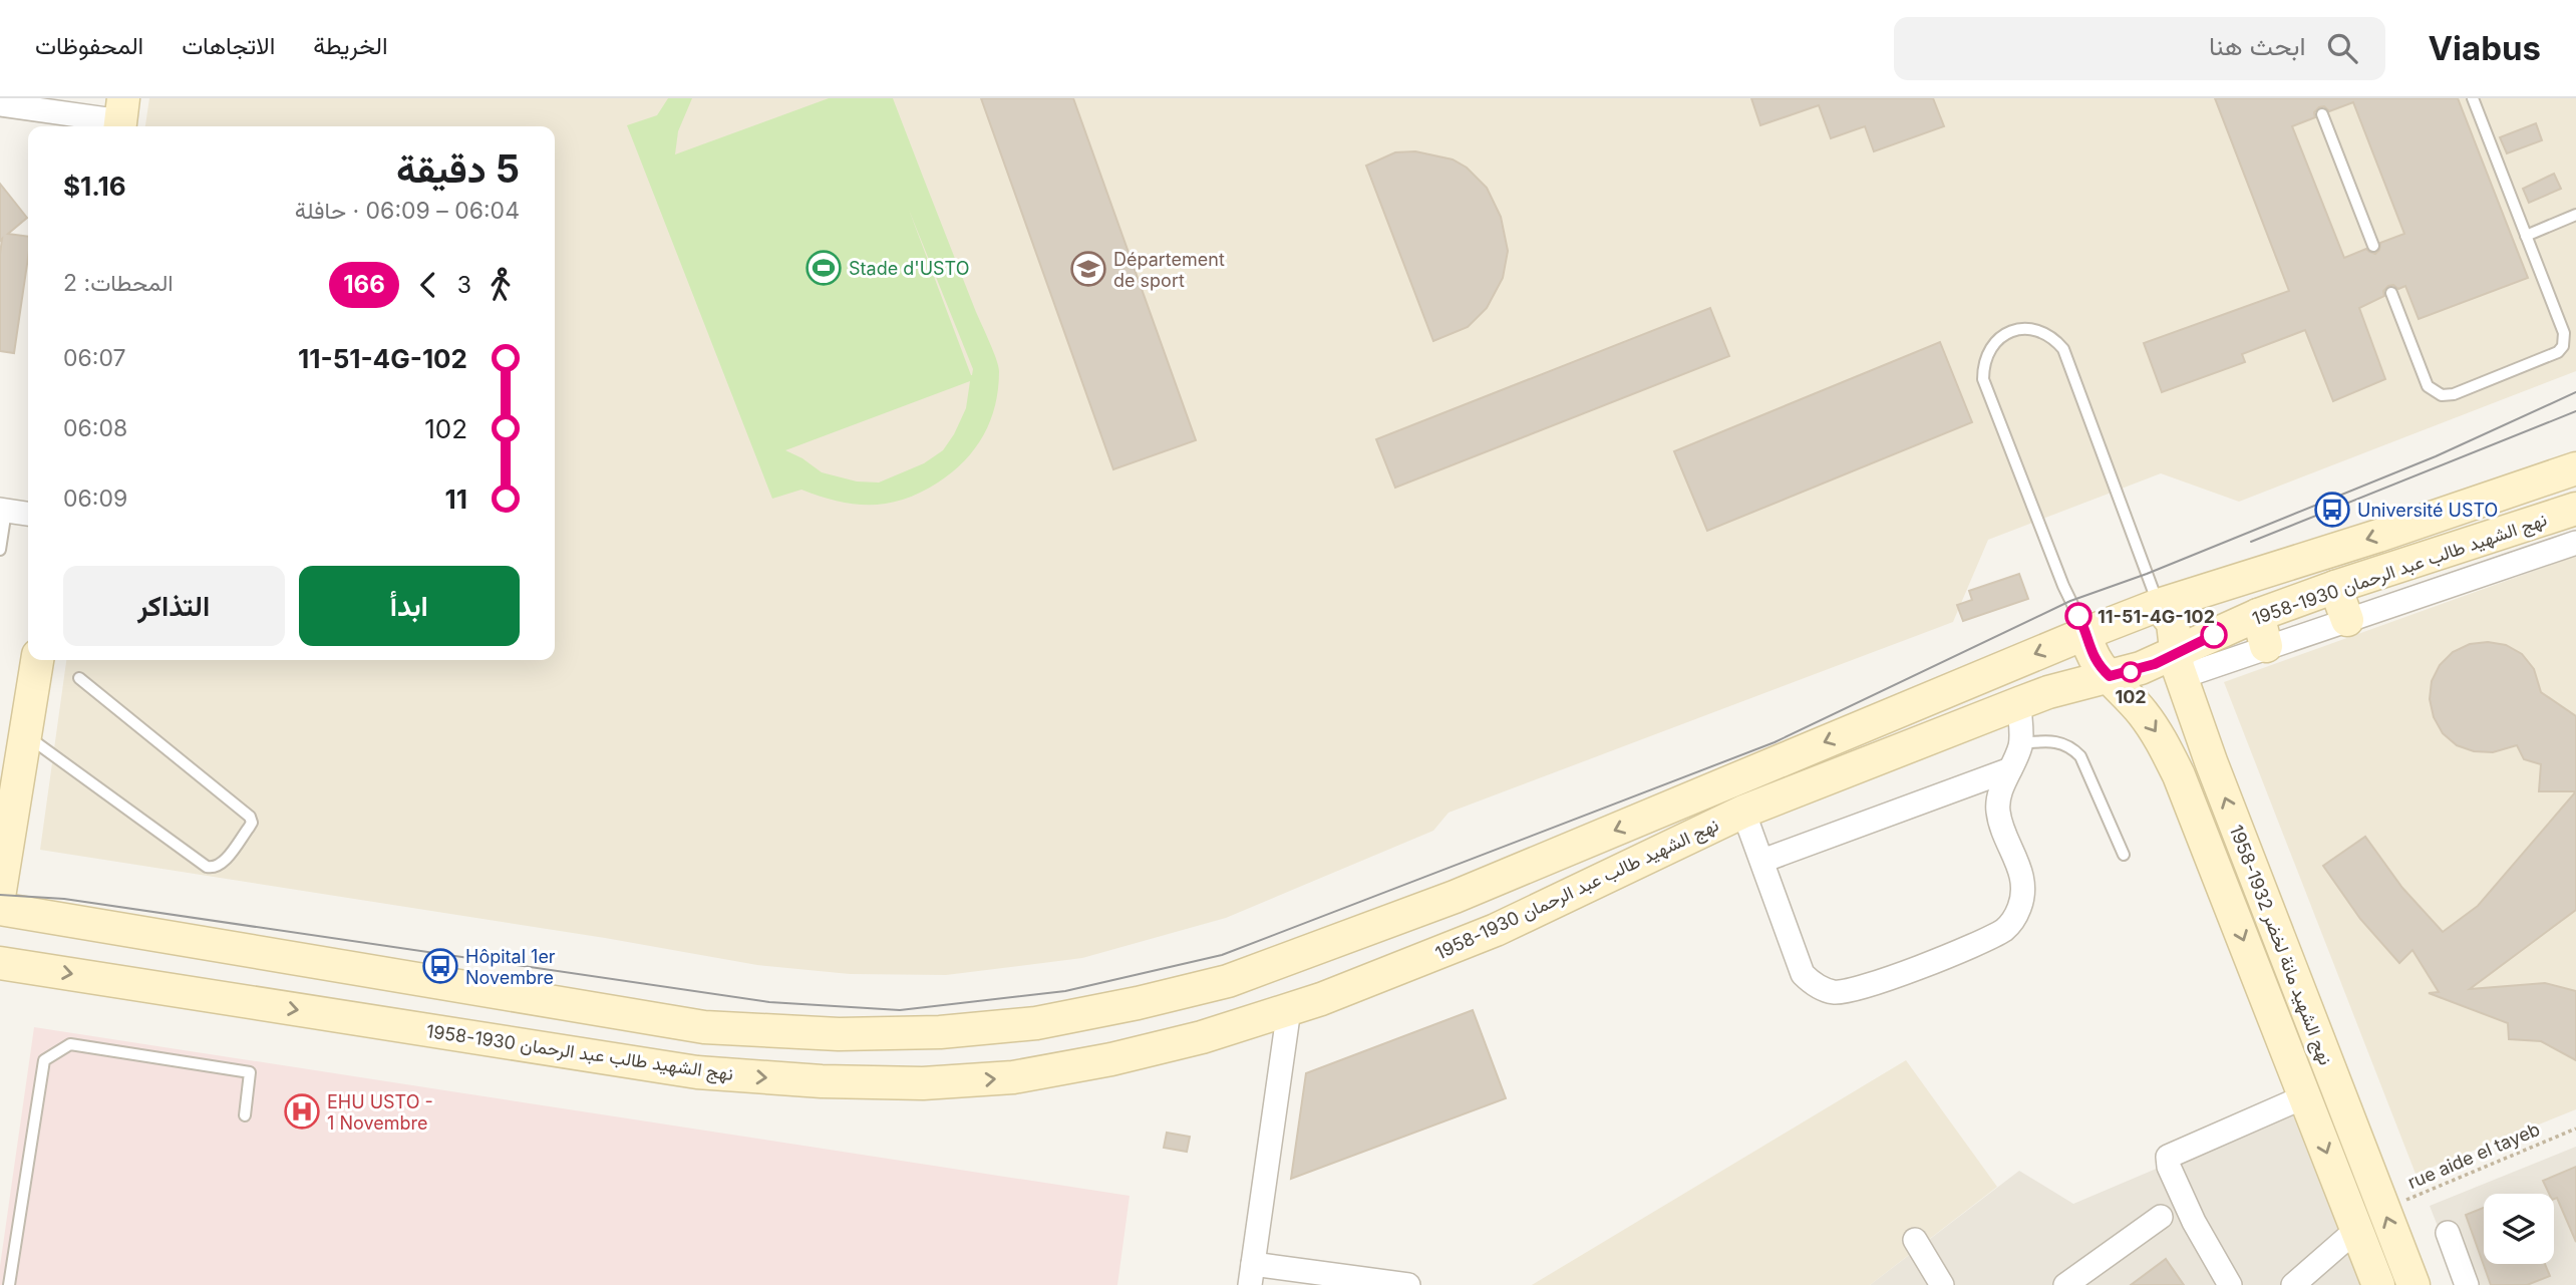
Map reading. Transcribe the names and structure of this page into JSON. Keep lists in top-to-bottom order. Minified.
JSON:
{"streets":{"main road":["نهج الشهيد طالب عبد الرحمان 1930-1958","نهج الشهيد مانة لخضر 1932-1958"],"path":["rue aide el tayeb"]},"crossings":[["نهج الشهيد طالب عبد الرحمان 1930-1958","نهج الشهيد مانة لخضر 1932-1958"],["نهج الشهيد مانة لخضر 1932-1958","rue aide el tayeb"]],"places":{"sports":["Stade d'USTO"],"school or university":["Département de sport"],"bus stop":["Université USTO","Hôpital 1er Novembre"],"other":["11-51-4G-102","102"],"hospital":["EHU USTO - 1 Novembre"]},"lines":["bus line 166"],"page":{"header":"Viabus","search":"ابحث هنا","nav":["الخريطة","الاتجاهات","المحفوظات"],"heading":["5 دقيقة","06:04 – 06:09 · حافلة","$1.16"],"legs":["3","166","المحطات: 2"],"list":[{"name":"11-51-4G-102","value":"06:07"},{"name":"102","value":"06:08"},{"name":"11","value":"06:09"}],"buttons":["ابدأ","التذاكر"]}}
